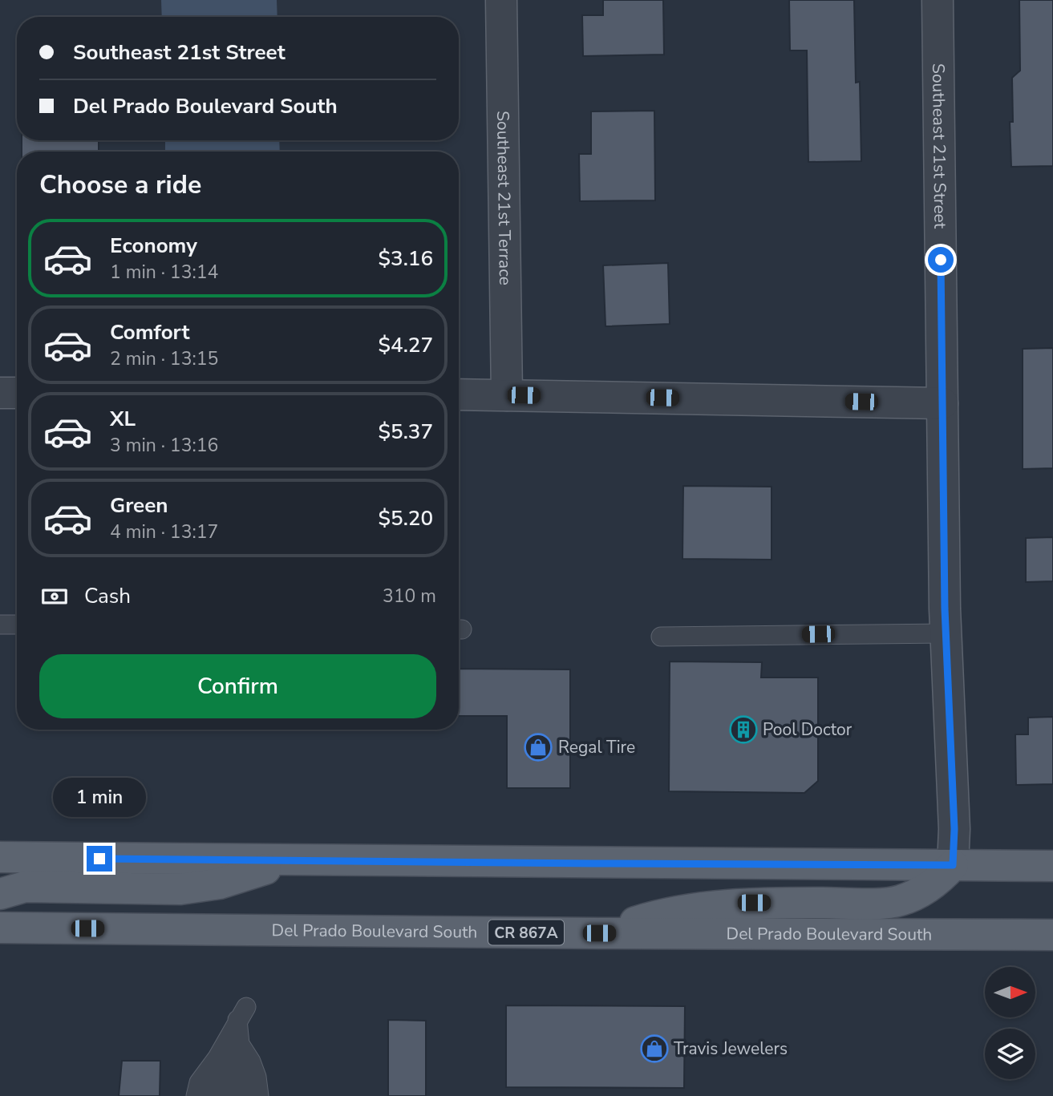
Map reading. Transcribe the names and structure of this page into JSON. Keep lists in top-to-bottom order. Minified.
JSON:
{"streets":{"main road":["Del Prado Boulevard South","CR 867A"],"street":["Southeast 21st Street","Southeast 21st Terrace"]},"places":{"building":["Pool Doctor"],"shop":["Regal Tire","Travis Jewelers"]},"north":"right","page":{"banner":["Southeast 21st Street","Del Prado Boulevard South"],"heading":"Choose a ride","list":[{"name":"Economy","note":"1 min · 13:14","value":"$3.16"},{"name":"Comfort","note":"2 min · 13:15","value":"$4.27"},{"name":"XL","note":"3 min · 13:16","value":"$5.37"},{"name":"Green","note":"4 min · 13:17","value":"$5.20"}],"pay":["Cash","310 m"],"buttons":"Confirm","bubble":"1 min"}}
